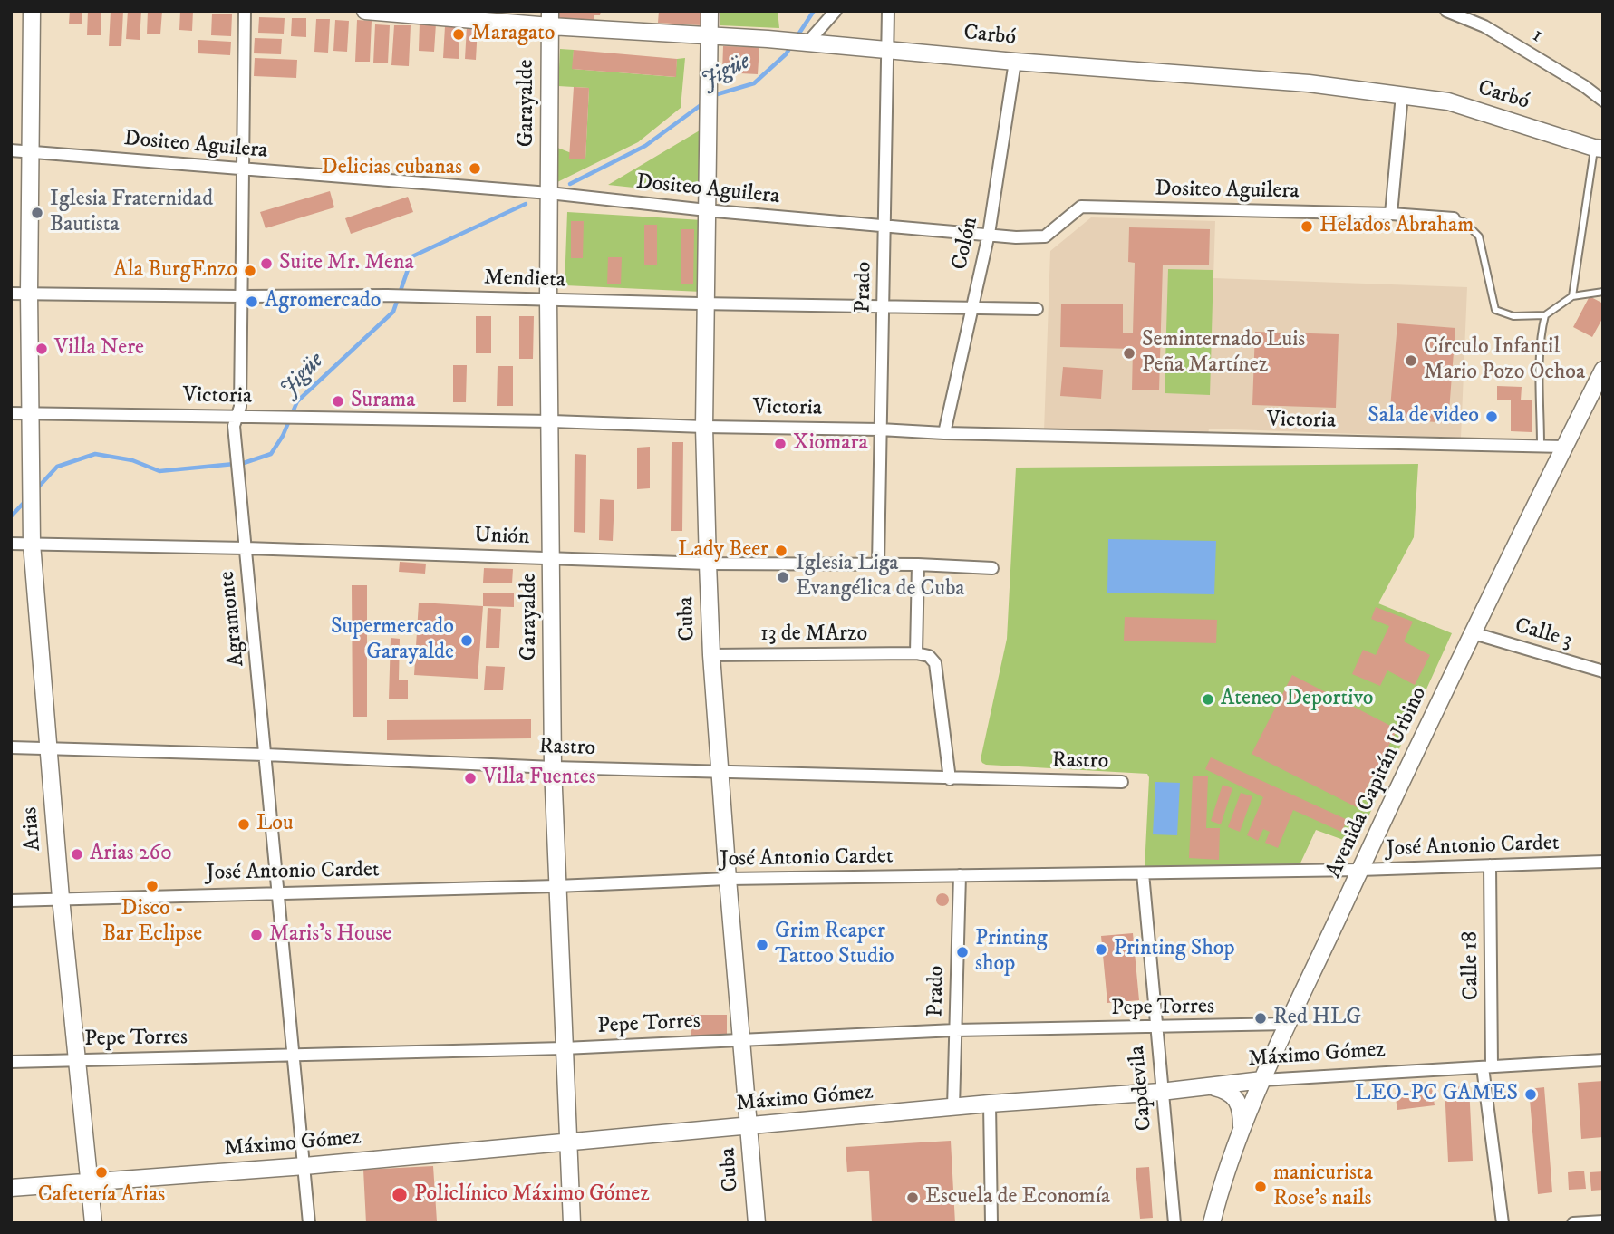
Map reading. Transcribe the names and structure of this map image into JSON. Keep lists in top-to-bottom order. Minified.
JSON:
{"streets":{"street":["Carbó","1","Garayalde","Dositeo Aguilera","Colón","Mendieta","Prado","Victoria","Unión","Agramonte","Cuba","Calle 3","13 de MArzo","Rastro","Avenida Capitán Urbino","Arias","José Antonio Cardet","Calle 18","Pepe Torres","Máximo Gómez","Capdevila"]},"crossings":[["Carbó","Garayalde"],["Carbó","Colón"],["Carbó","Prado"],["Carbó","Cuba"],["Garayalde","Dositeo Aguilera"],["Garayalde","Mendieta"],["Garayalde","Victoria"],["Garayalde","Unión"],["Garayalde","Rastro"],["Garayalde","José Antonio Cardet"],["Garayalde","Pepe Torres"],["Garayalde","Máximo Gómez"],["Dositeo Aguilera","Colón"],["Dositeo Aguilera","Prado"],["Dositeo Aguilera","Agramonte"],["Dositeo Aguilera","Cuba"],["Dositeo Aguilera","Arias"],["Colón","Mendieta"],["Colón","Victoria"],["Mendieta","Prado"],["Mendieta","Agramonte"],["Mendieta","Cuba"],["Mendieta","Arias"],["Prado","Victoria"],["Prado","Unión"],["Prado","José Antonio Cardet"],["Prado","Pepe Torres"],["Prado","Máximo Gómez"],["Victoria","Agramonte"],["Victoria","Cuba"],["Victoria","Avenida Capitán Urbino"],["Victoria","Arias"],["Unión","Agramonte"],["Unión","Cuba"],["Unión","Arias"],["Agramonte","Rastro"],["Agramonte","José Antonio Cardet"],["Agramonte","Pepe Torres"],["Agramonte","Máximo Gómez"],["Cuba","13 de MArzo"],["Cuba","Rastro"],["Cuba","José Antonio Cardet"],["Cuba","Pepe Torres"],["Cuba","Máximo Gómez"],["Calle 3","Avenida Capitán Urbino"],["Rastro","Arias"],["Avenida Capitán Urbino","José Antonio Cardet"],["Avenida Capitán Urbino","Pepe Torres"],["Avenida Capitán Urbino","Máximo Gómez"],["Arias","José Antonio Cardet"],["Arias","Pepe Torres"],["Arias","Máximo Gómez"],["José Antonio Cardet","Calle 18"],["José Antonio Cardet","Capdevila"],["Calle 18","Máximo Gómez"],["Pepe Torres","Capdevila"],["Máximo Gómez","Capdevila"]],"water":["Jigüe"],"places":["Maragato","Delicias cubanas","Iglesia Fraternidad Bautista","Helados Abraham","Suite Mr. Mena","Ala BurgEnzo","Agromercado","Villa Nere","Seminternado Luis Peña Martínez","Círculo Infantil Mario Pozo Ochoa","Surama","Sala de video","Xiomara","Lady Beer","Iglesia Liga Evangélica de Cuba","Supermercado Garayalde","Ateneo Deportivo","Villa Fuentes","Lou","Arias 260","Disco - Bar Eclipse","Maris's House","Grim Reaper Tattoo Studio","Printing Shop","Printing shop","Red HLG","LEO-PC GAMES","Cafetería Arias","manicurista Rose's nails","Policlínico Máximo Gómez","Escuela de Economía"]}
